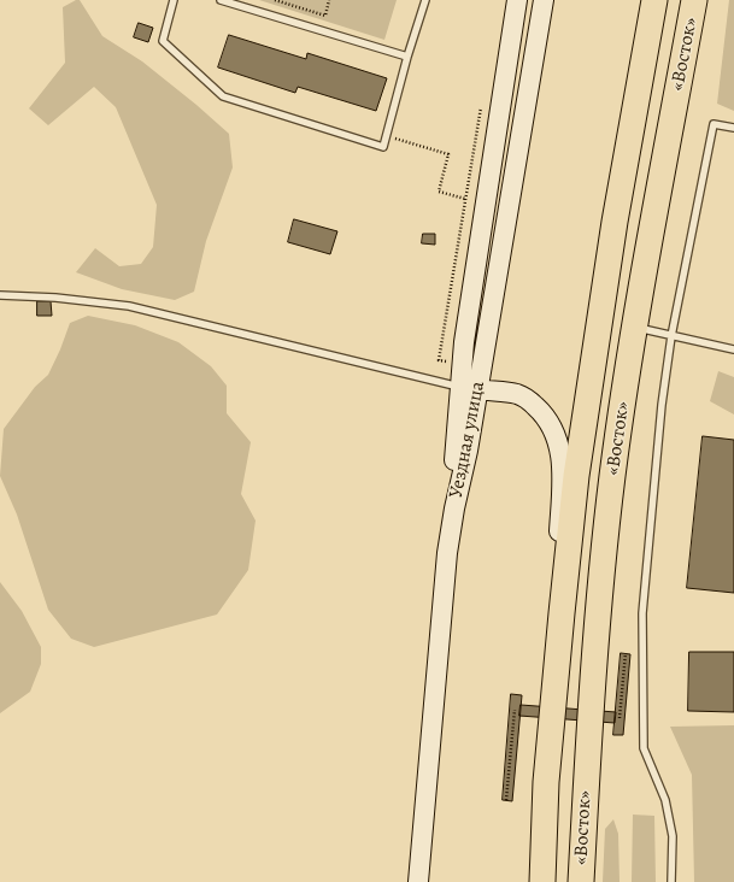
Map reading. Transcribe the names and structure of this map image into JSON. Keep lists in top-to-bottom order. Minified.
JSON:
{"streets":{"highway":["«Восток»"],"street":["Уездная улица"]}}
